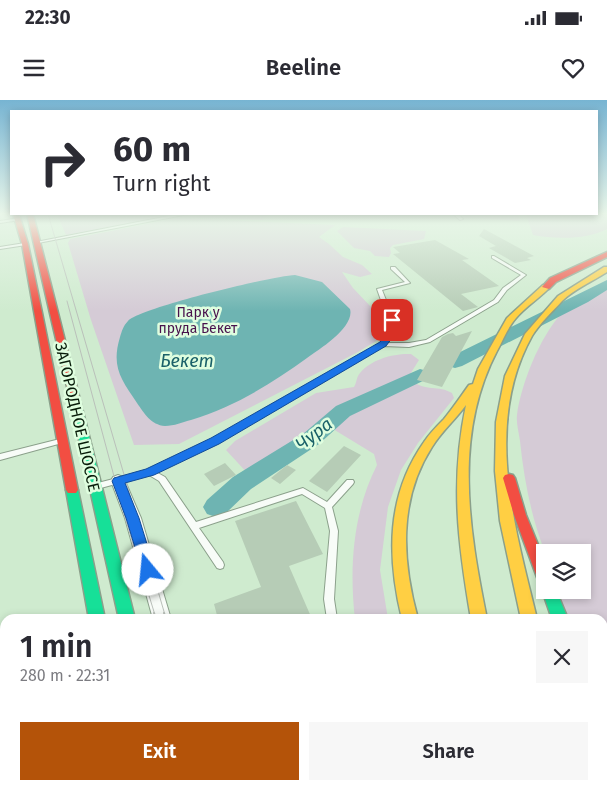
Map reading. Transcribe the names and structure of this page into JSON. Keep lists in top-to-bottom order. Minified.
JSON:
{"streets":{"main road":["ЗАГОРОДНОЕ ШОССЕ"]},"water":["Бекет","Чура"],"parks":["Парк у пруда Бекет"],"page":{"status":"22:30","header":"Beeline","turn":["60 m","Turn right"],"heading":["1 min","280 m · 22:31"],"buttons":["Exit","Share"]}}
